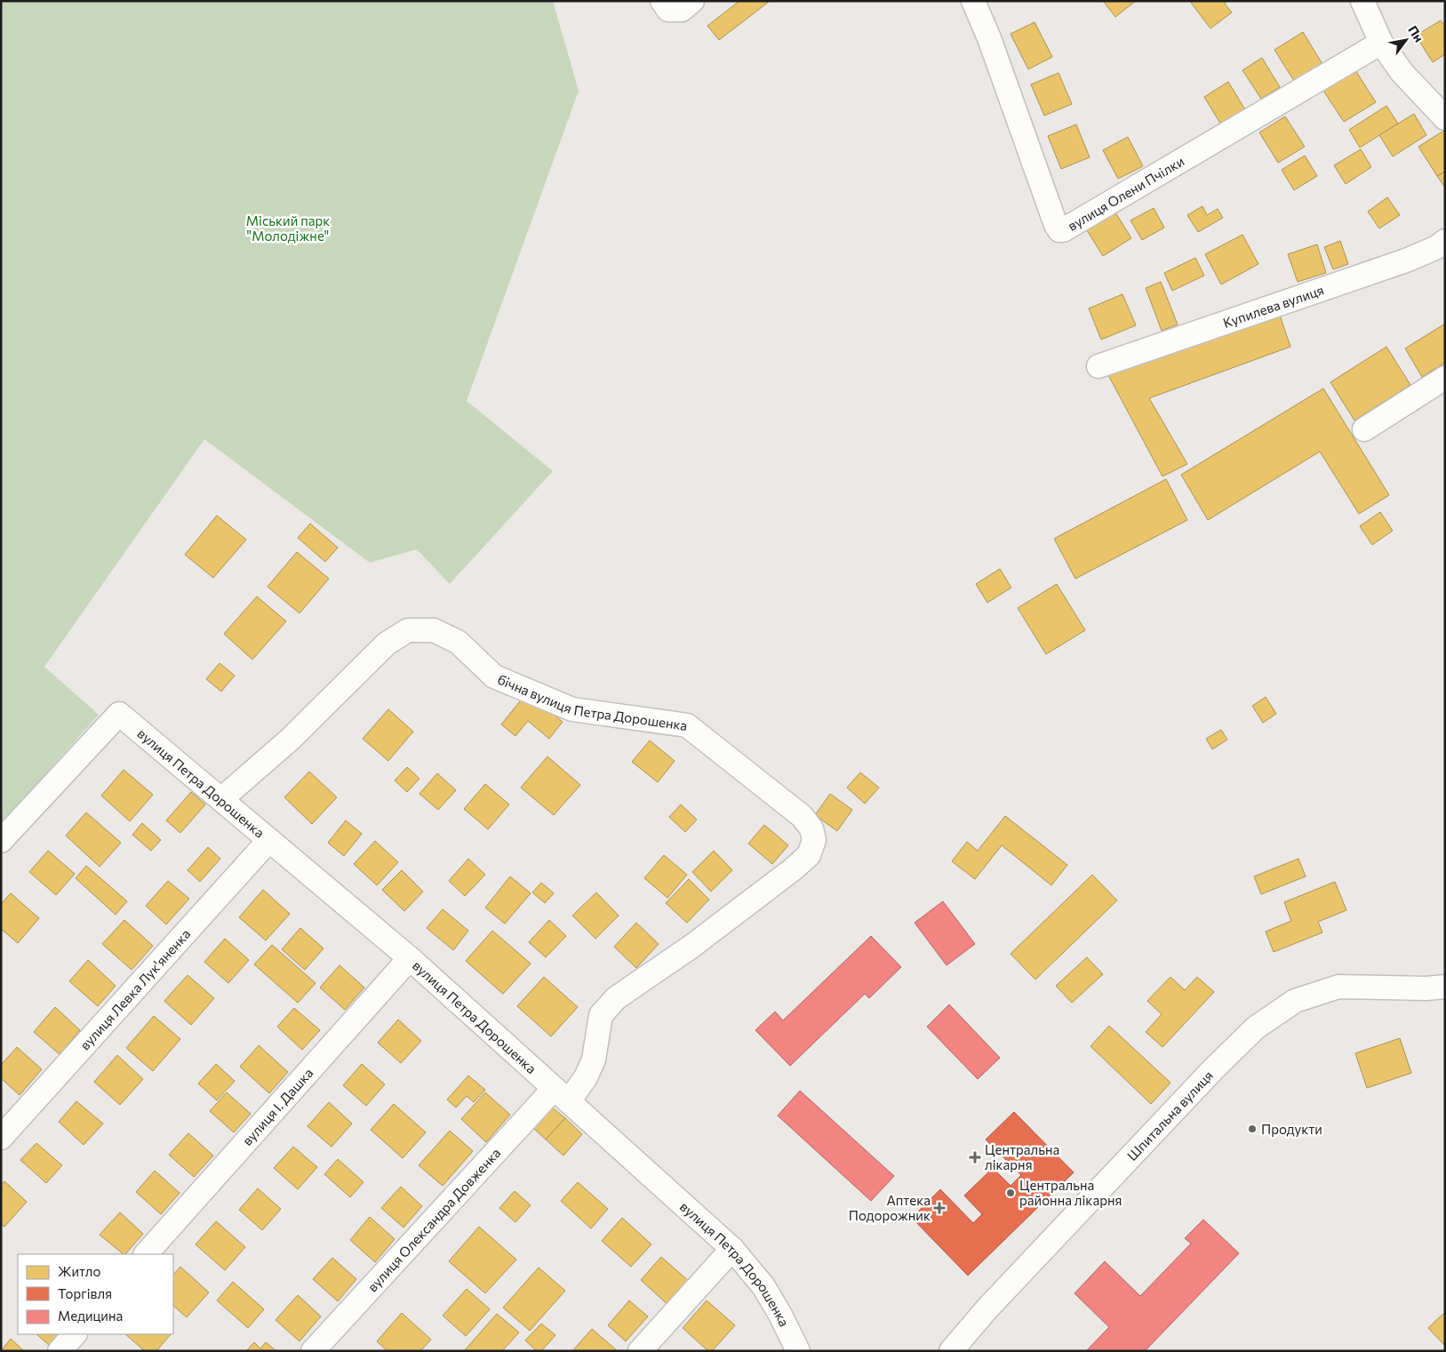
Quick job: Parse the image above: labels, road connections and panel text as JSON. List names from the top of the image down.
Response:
{
  "streets": {
    "street": [
      "вулиця Олени Пчілки",
      "Купилева вулиця",
      "бічна вулиця Петра Дорошенка",
      "вулиця Петра Дорошенка",
      "вулиця Левка Лук'яненка",
      "вулиця І. Дашка",
      "Шпитальна вулиця",
      "вулиця Олександра Довженка"
    ]
  },
  "crossings": [
    ["бічна вулиця Петра Дорошенка", "вулиця Петра Дорошенка"],
    ["бічна вулиця Петра Дорошенка", "вулиця Олександра Довженка"],
    ["вулиця Петра Дорошенка", "вулиця Левка Лук'яненка"],
    ["вулиця Петра Дорошенка", "вулиця І. Дашка"],
    ["вулиця Петра Дорошенка", "вулиця Олександра Довженка"]
  ],
  "parks": ["Міський парк \"Молодіжне\""],
  "places": {
    "other": ["Продукти", "Центральна районна лікарня"],
    "health": ["Центральна лікарня", "Аптека Подорожник"]
  },
  "legend": ["Житло", "Торгівля", "Медицина"],
  "north": "top right"
}
